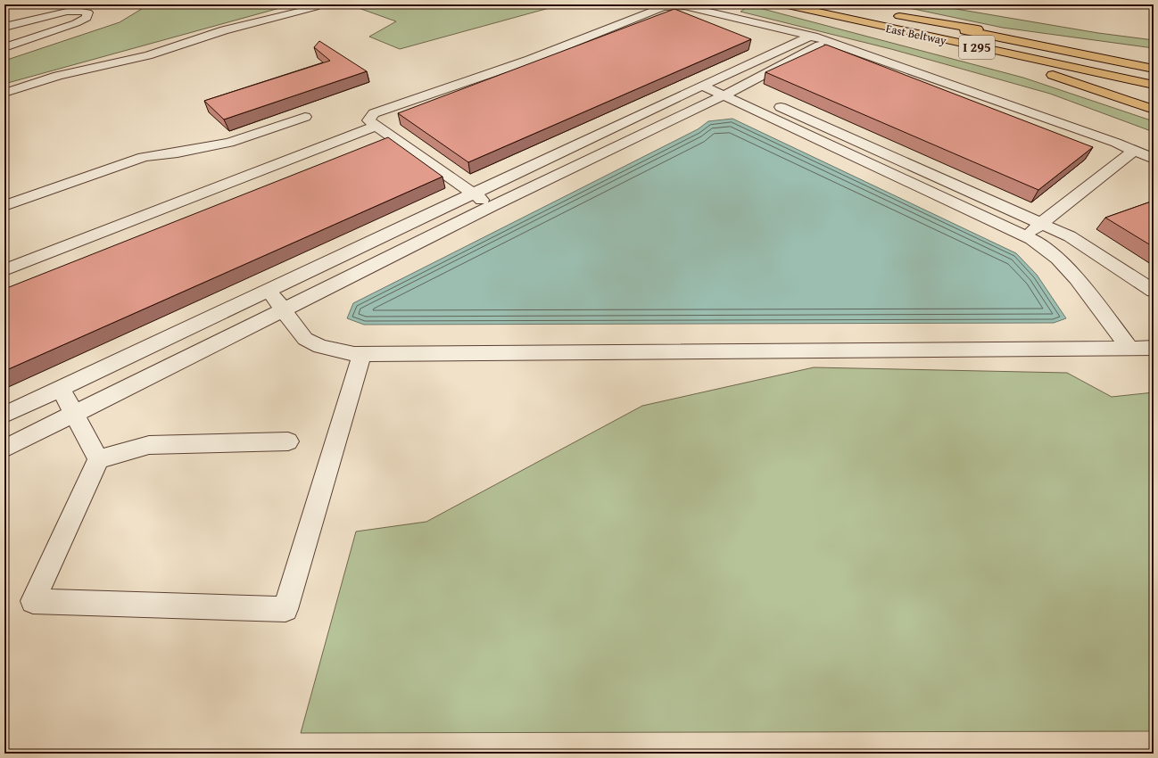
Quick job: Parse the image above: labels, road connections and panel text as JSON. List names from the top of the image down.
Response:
{
  "streets": {
    "highway": ["East Beltway", "I 295"]
  }
}
